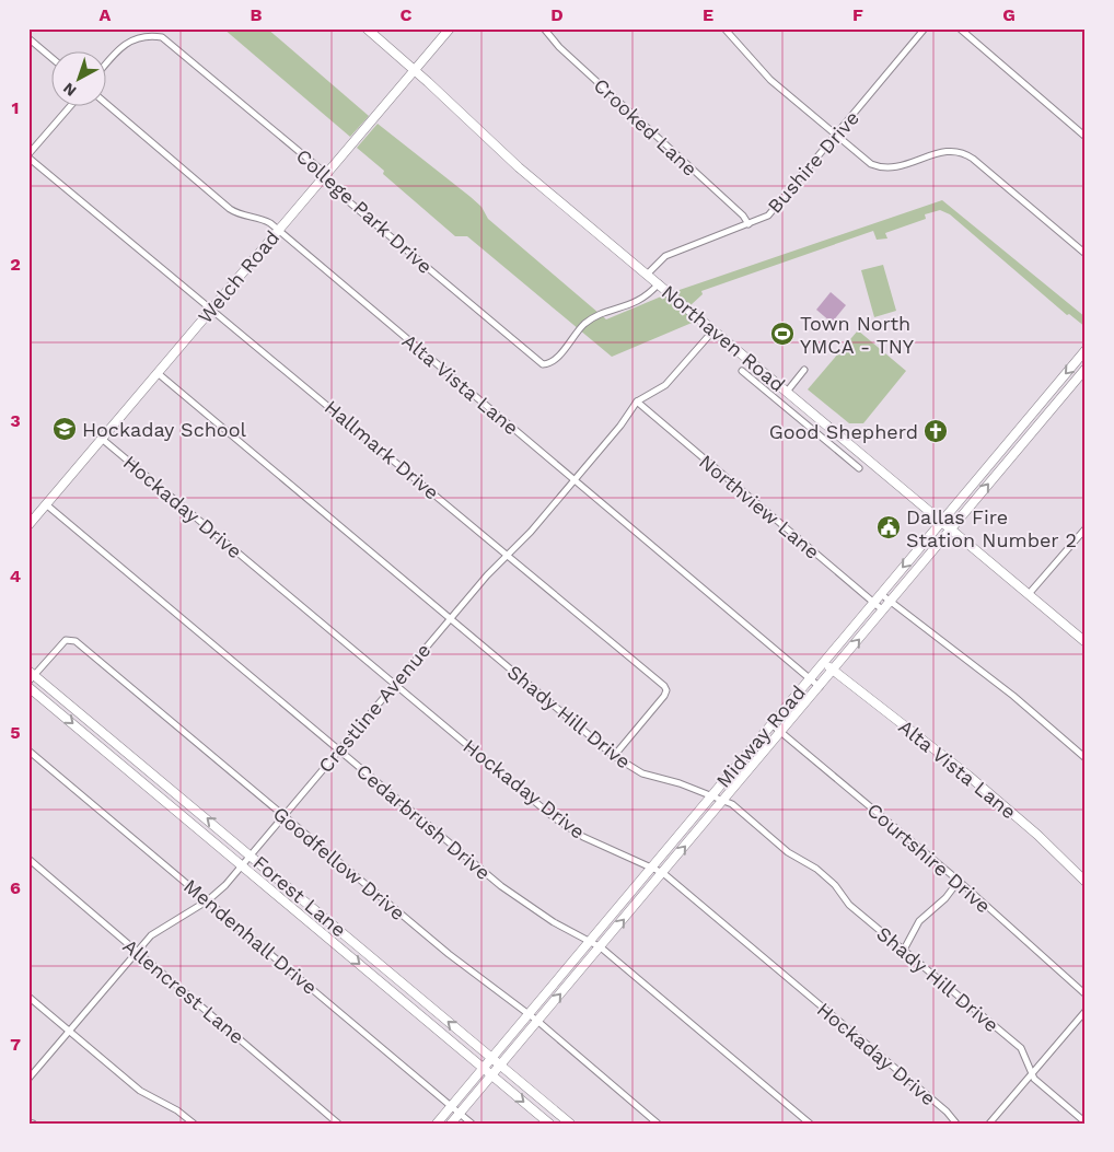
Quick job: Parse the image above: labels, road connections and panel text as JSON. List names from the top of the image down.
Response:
{
  "streets": {
    "main road": [
      "Welch Road",
      "Northaven Road",
      "Alta Vista Lane",
      "Midway Road",
      "Forest Lane"
    ],
    "street": [
      "Crooked Lane",
      "Bushire Drive",
      "College Park Drive",
      "Hallmark Drive",
      "Hockaday Drive",
      "Northview Lane",
      "Crestline Avenue",
      "Shady Hill Drive",
      "Cedarbrush Drive",
      "Courtshire Drive",
      "Goodfellow Drive",
      "Mendenhall Drive",
      "Allencrest Lane"
    ]
  },
  "crossings": [
    ["Crooked Lane", "Bushire Drive"],
    ["Bushire Drive", "Northaven Road"],
    ["College Park Drive", "Welch Road"],
    ["College Park Drive", "Northaven Road"],
    ["Welch Road", "Northaven Road"],
    ["Welch Road", "Alta Vista Lane"],
    ["Welch Road", "Hallmark Drive"],
    ["Welch Road", "Hockaday Drive"],
    ["Welch Road", "Shady Hill Drive"],
    ["Welch Road", "Cedarbrush Drive"],
    ["Northaven Road", "Crestline Avenue"],
    ["Northaven Road", "Midway Road"],
    ["Alta Vista Lane", "Crestline Avenue"],
    ["Alta Vista Lane", "Midway Road"],
    ["Hallmark Drive", "Crestline Avenue"],
    ["Hallmark Drive", "Shady Hill Drive"],
    ["Hockaday Drive", "Crestline Avenue"],
    ["Hockaday Drive", "Midway Road"],
    ["Northview Lane", "Crestline Avenue"],
    ["Northview Lane", "Midway Road"],
    ["Crestline Avenue", "Shady Hill Drive"],
    ["Crestline Avenue", "Cedarbrush Drive"],
    ["Crestline Avenue", "Goodfellow Drive"],
    ["Crestline Avenue", "Forest Lane"],
    ["Crestline Avenue", "Mendenhall Drive"],
    ["Crestline Avenue", "Allencrest Lane"],
    ["Shady Hill Drive", "Midway Road"],
    ["Midway Road", "Cedarbrush Drive"],
    ["Midway Road", "Courtshire Drive"],
    ["Midway Road", "Goodfellow Drive"],
    ["Midway Road", "Forest Lane"],
    ["Midway Road", "Mendenhall Drive"],
    ["Goodfellow Drive", "Forest Lane"]
  ],
  "places": {
    "sports": ["Town North YMCA - TNY"],
    "school or university": ["Hockaday School"],
    "church": ["Good Shepherd"],
    "public building": ["Dallas Fire Station Number 2"]
  },
  "north": "bottom left",
  "grid": {
    "columns": [
      "A",
      "B",
      "C",
      "D",
      "E",
      "F",
      "G"
    ],
    "rows": [
      "1",
      "2",
      "3",
      "4",
      "5",
      "6",
      "7"
    ]
  }
}
